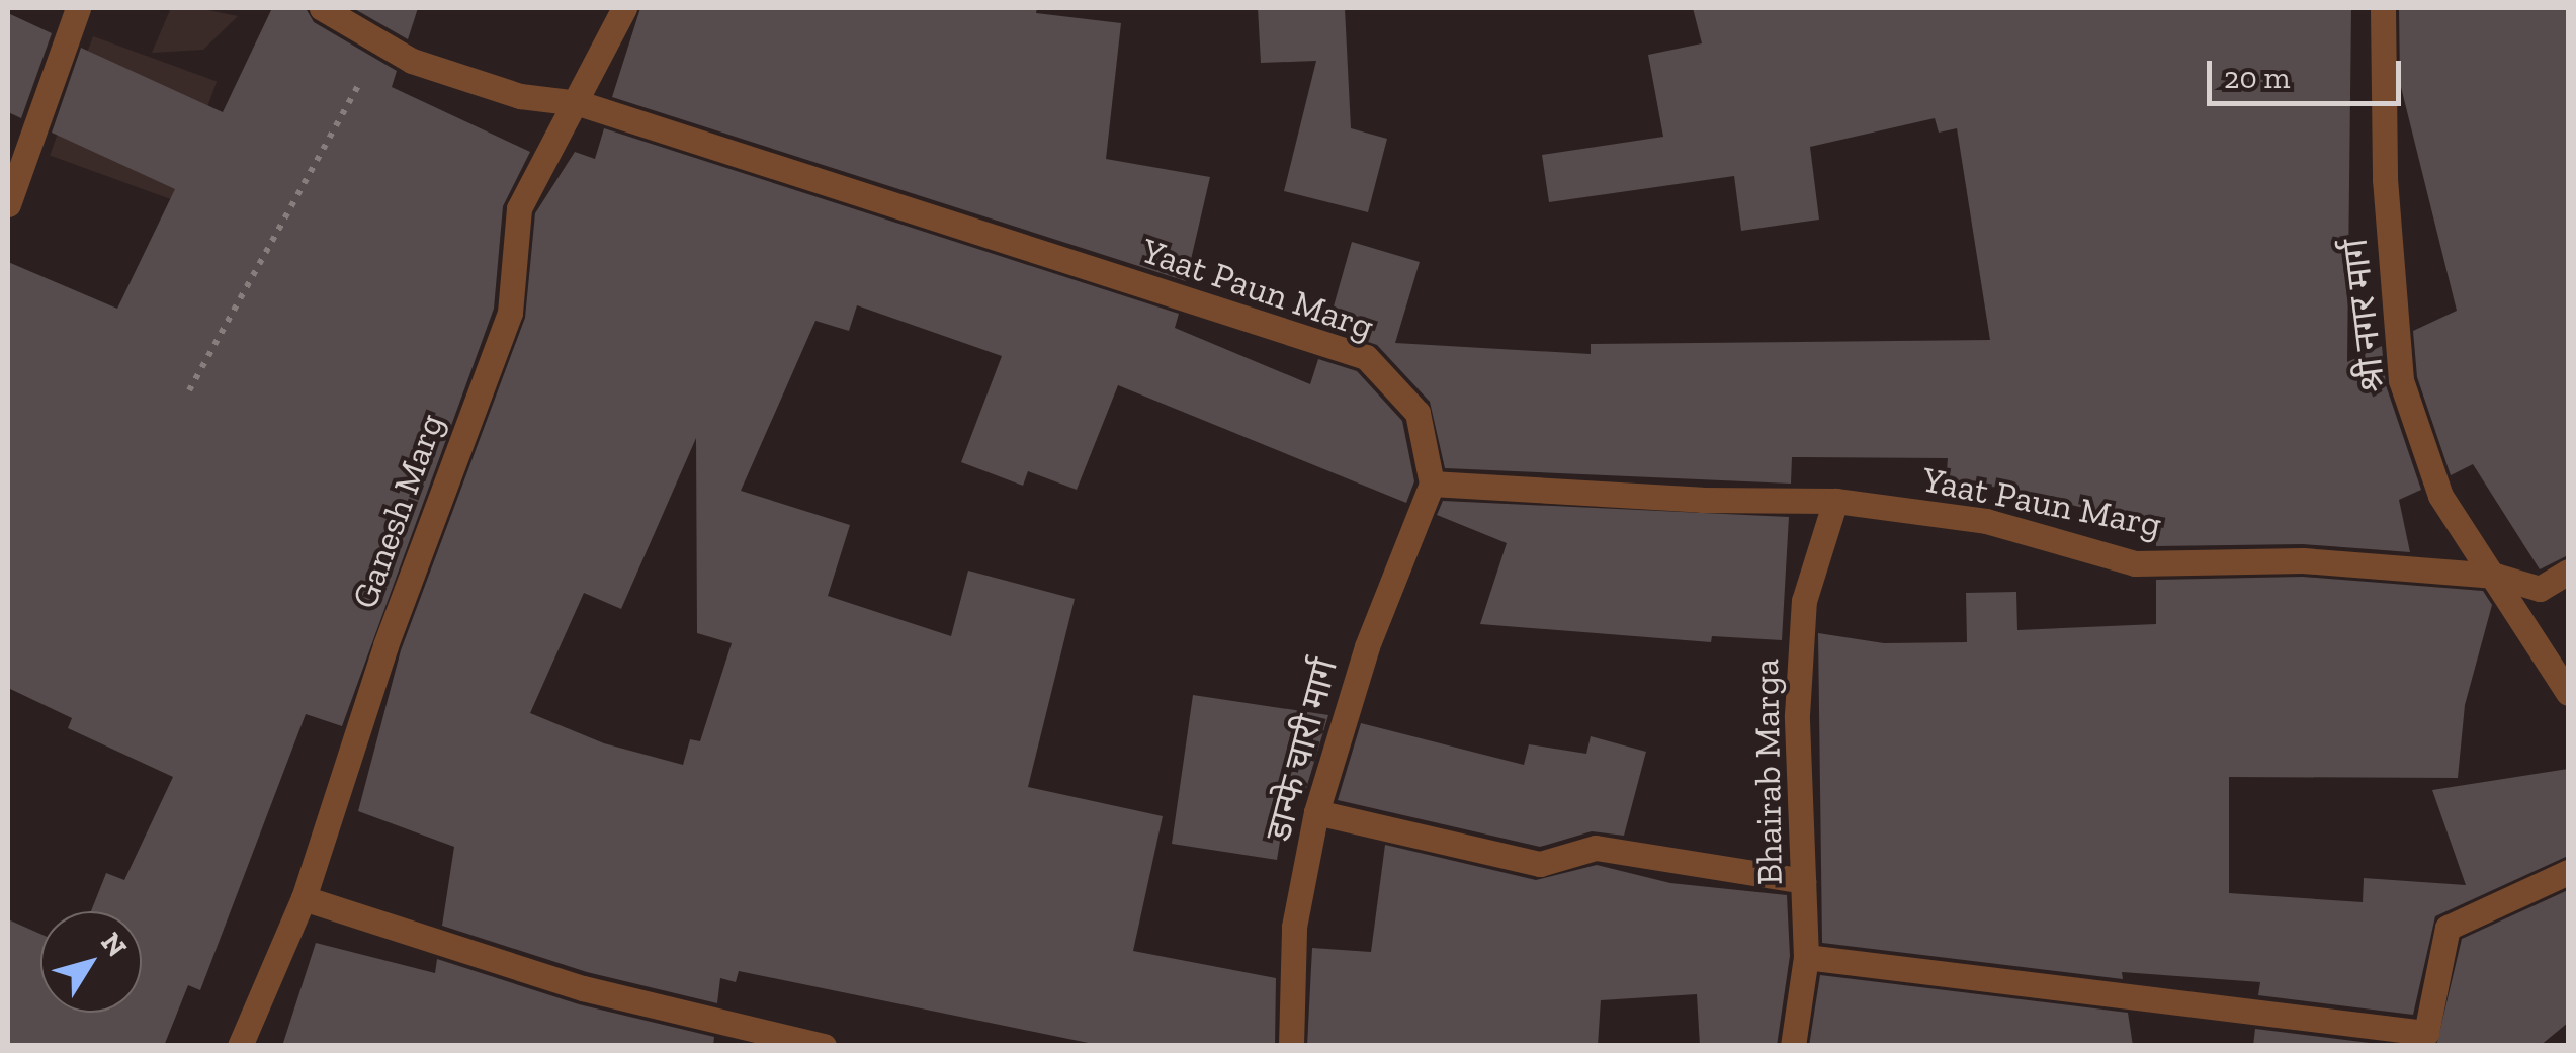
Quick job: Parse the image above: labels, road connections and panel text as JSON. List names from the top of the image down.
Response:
{
  "streets": {
    "street": [
      "Yaat Paun Marg",
      "श्री नगर मार्ग",
      "Ganesh Marg",
      "डान्फे चारी मार्ग",
      "Bhairab Marga"
    ]
  },
  "crossings": [
    ["Yaat Paun Marg", "श्री नगर मार्ग"],
    ["Yaat Paun Marg", "Ganesh Marg"],
    ["Yaat Paun Marg", "डान्फे चारी मार्ग"],
    ["Yaat Paun Marg", "Bhairab Marga"]
  ],
  "scale_bar": "20 m",
  "north": "top right"
}
